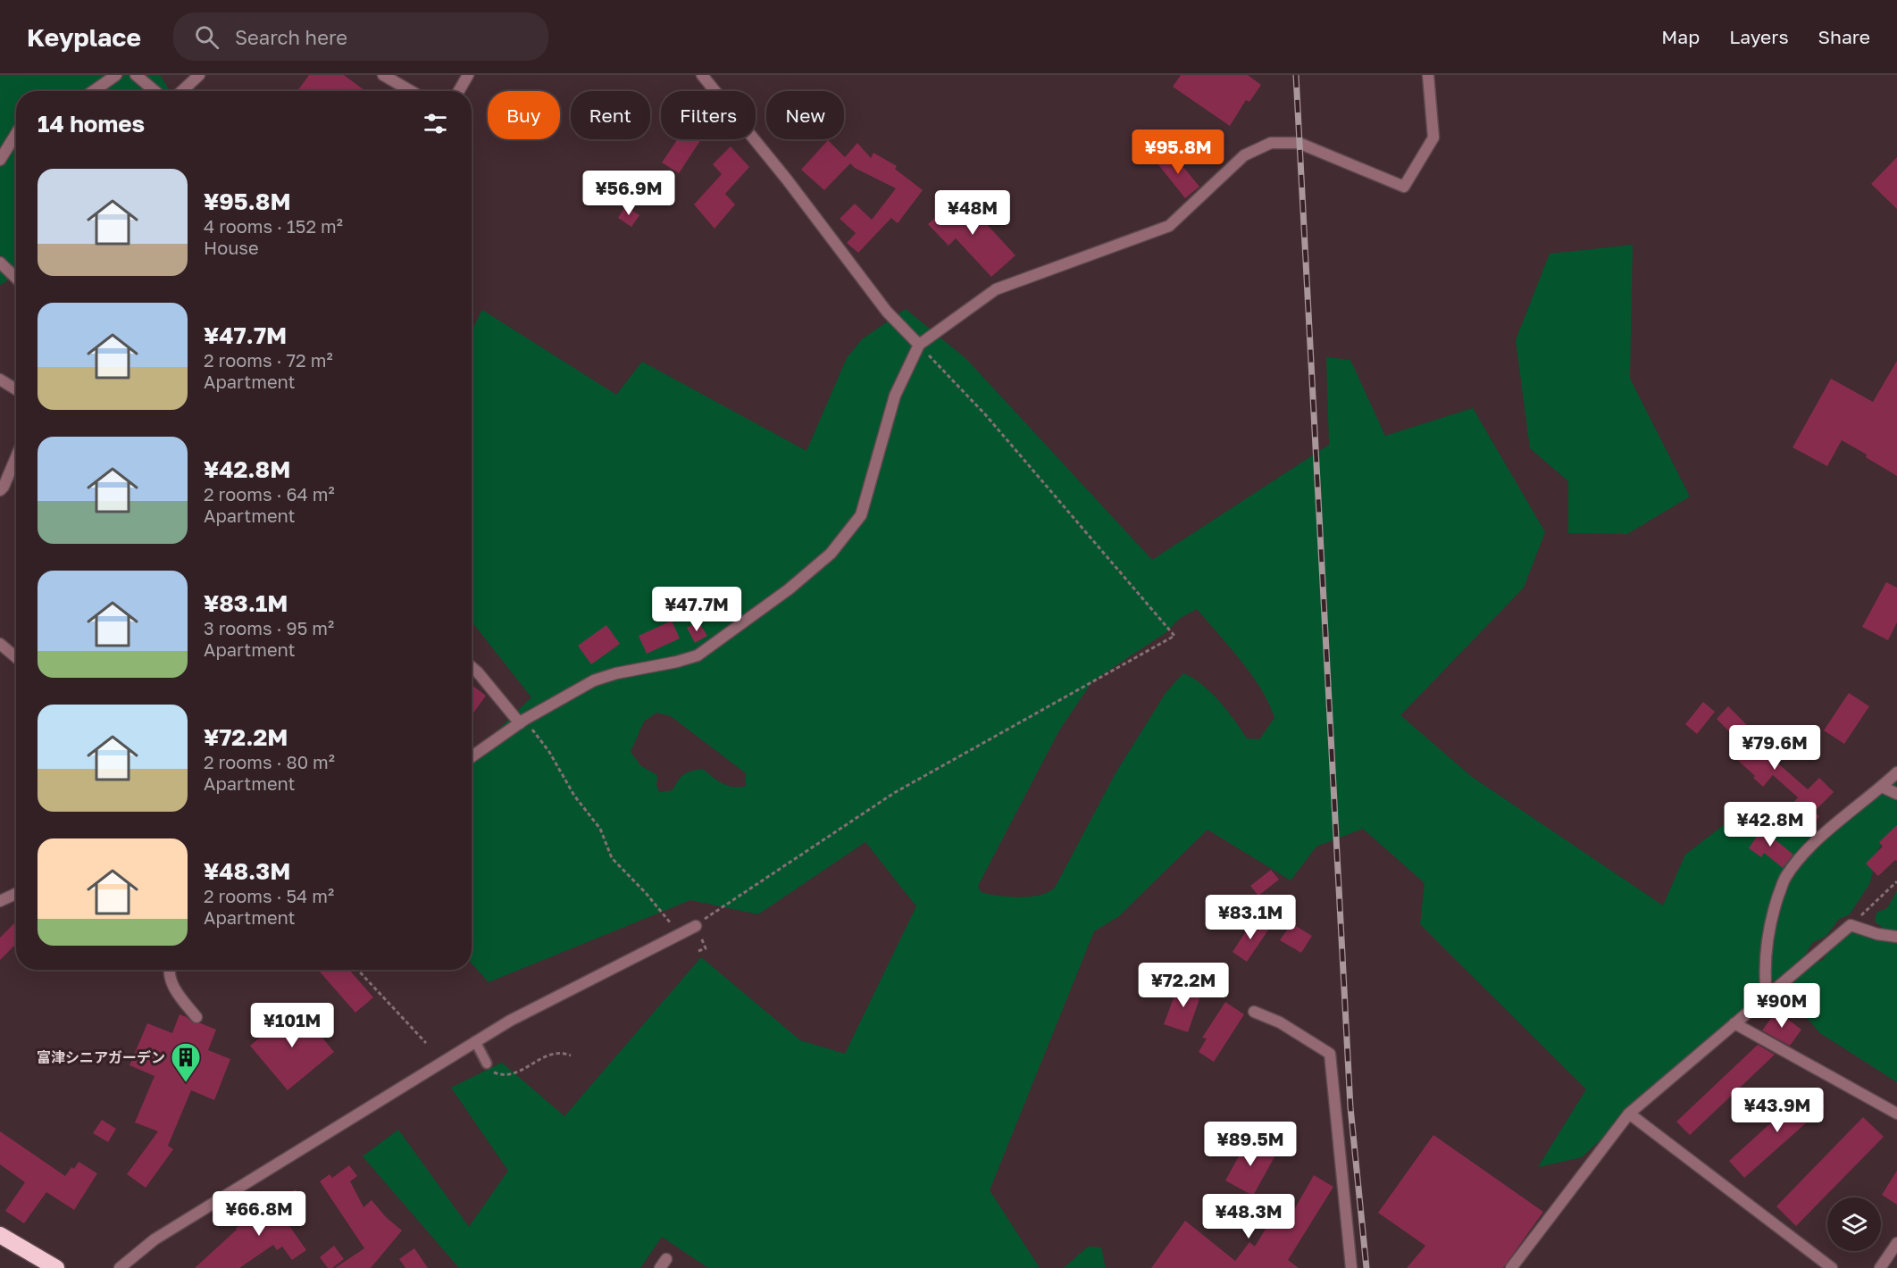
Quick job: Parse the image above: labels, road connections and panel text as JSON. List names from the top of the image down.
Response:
{
  "places": {
    "building": ["富津シニアガーデン"]
  },
  "page": {
    "header": "Keyplace",
    "search": "Search here",
    "nav": ["Map", "Layers", "Share"],
    "chip": [
      "Buy",
      "Rent",
      "Filters",
      "New"
    ],
    "heading": "14 homes",
    "price": [
      "¥95.8M",
      "¥56.9M",
      "¥48M",
      "¥47.7M",
      "¥79.6M",
      "¥42.8M",
      "¥83.1M",
      "¥72.2M",
      "¥90M",
      "¥101M",
      "¥43.9M",
      "¥89.5M",
      "¥66.8M",
      "¥48.3M"
    ],
    "list": [
      {
        "name": "¥95.8M",
        "note": "4 rooms · 152 m² · House"
      },
      {
        "name": "¥47.7M",
        "note": "2 rooms · 72 m² · Apartment"
      },
      {
        "name": "¥42.8M",
        "note": "2 rooms · 64 m² · Apartment"
      },
      {
        "name": "¥83.1M",
        "note": "3 rooms · 95 m² · Apartment"
      },
      {
        "name": "¥72.2M",
        "note": "2 rooms · 80 m² · Apartment"
      },
      {
        "name": "¥48.3M",
        "note": "2 rooms · 54 m² · Apartment"
      }
    ]
  }
}
